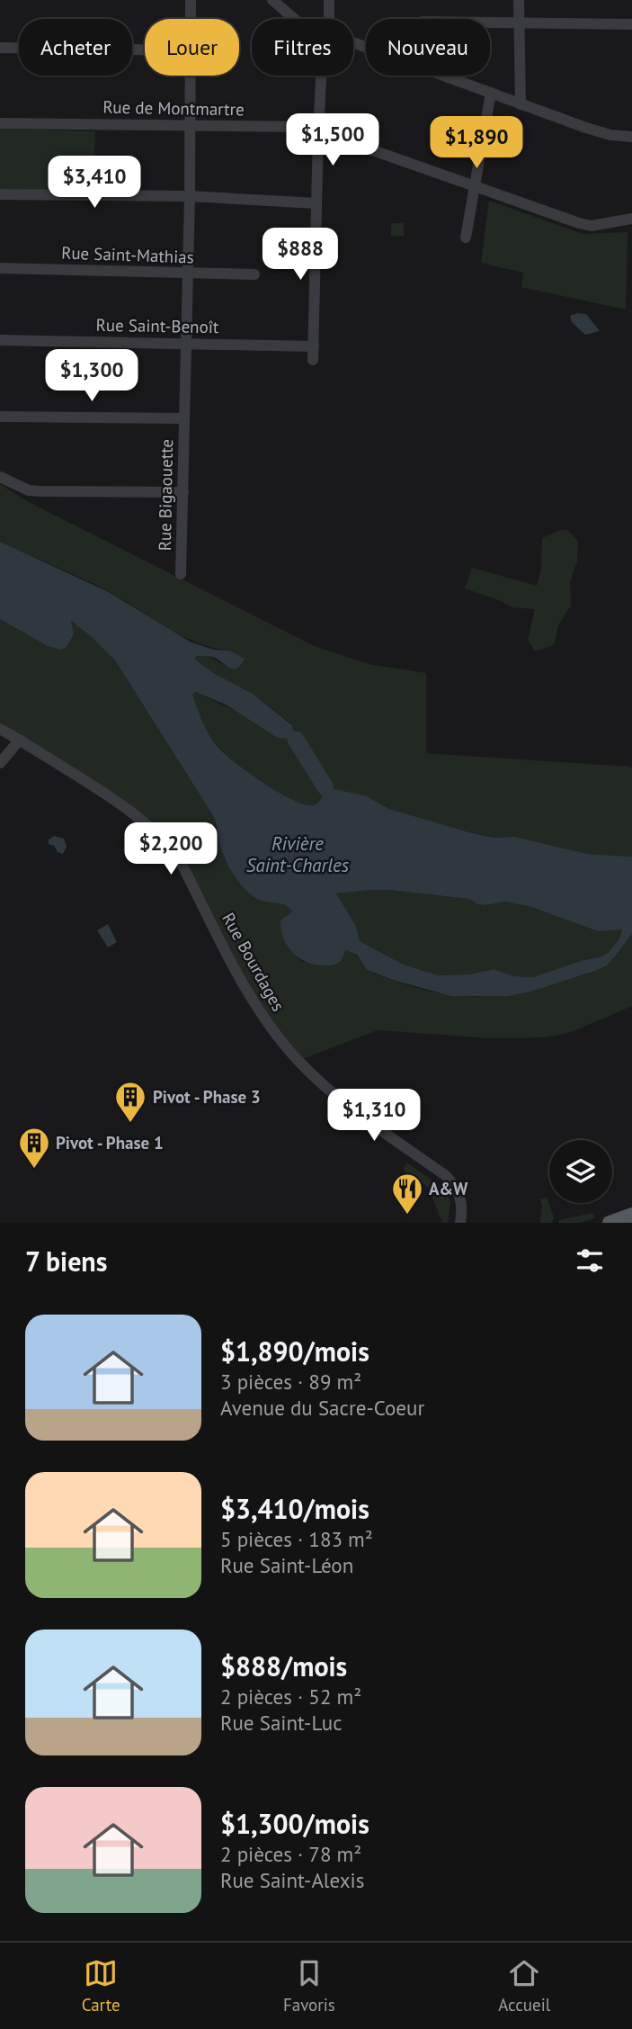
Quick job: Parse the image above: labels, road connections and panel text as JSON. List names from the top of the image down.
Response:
{
  "streets": {
    "street": [
      "Rue de Montmartre",
      "Rue Saint-Mathias",
      "Rue Saint-Benoît",
      "Rue Bigaouette",
      "Rue Bourdages"
    ]
  },
  "crossings": [
    ["Rue de Montmartre", "Rue Bigaouette"],
    ["Rue Saint-Mathias", "Rue Bigaouette"],
    ["Rue Saint-Benoît", "Rue Bigaouette"]
  ],
  "water": ["Rivière Saint-Charles"],
  "places": {
    "building": ["Pivot - Phase 3", "Pivot - Phase 1"],
    "restaurant": ["A&W"]
  },
  "page": {
    "chip": [
      "Acheter",
      "Louer",
      "Filtres",
      "Nouveau"
    ],
    "price": [
      "$1,500",
      "$1,890",
      "$3,410",
      "$888",
      "$1,300",
      "$2,200",
      "$1,310"
    ],
    "heading": "7 biens",
    "list": [
      {
        "name": "$1,890/mois",
        "note": "3 pièces · 89 m² · Avenue du Sacre-Coeur"
      },
      {
        "name": "$3,410/mois",
        "note": "5 pièces · 183 m² · Rue Saint-Léon"
      },
      {
        "name": "$888/mois",
        "note": "2 pièces · 52 m² · Rue Saint-Luc"
      },
      {
        "name": "$1,300/mois",
        "note": "2 pièces · 78 m² · Rue Saint-Alexis"
      }
    ],
    "tabs": ["Carte", "Favoris", "Accueil"]
  }
}
